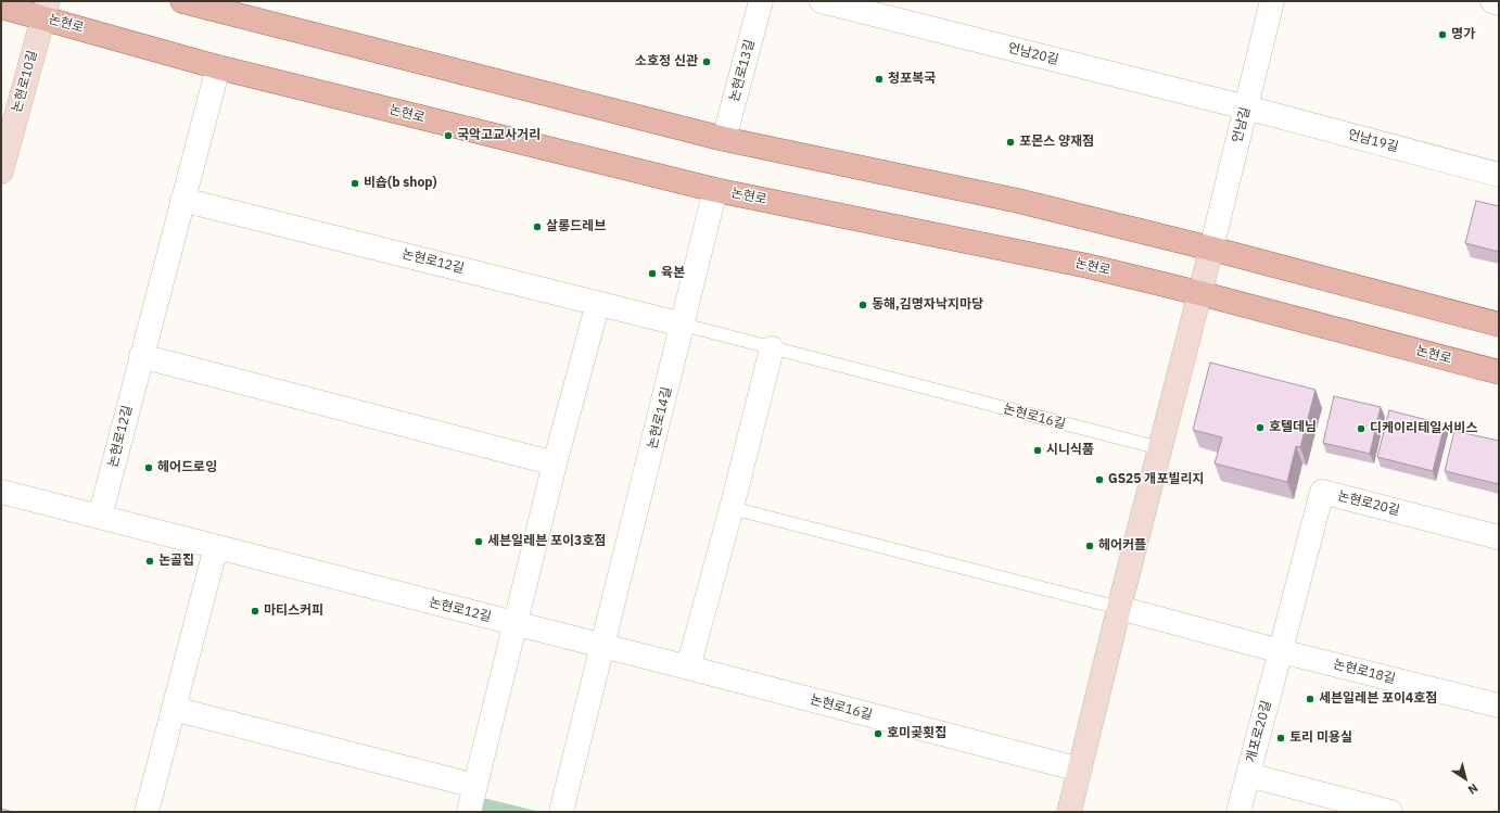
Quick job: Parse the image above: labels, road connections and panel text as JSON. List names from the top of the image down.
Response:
{
  "streets": {
    "main road": ["논현로"],
    "street": [
      "언남20길",
      "논현로13길",
      "논현로10길",
      "언남길",
      "언남19길",
      "논현로12길",
      "논현로16길",
      "논현로14길",
      "논현로20길",
      "논현로18길",
      "개포로20길"
    ]
  },
  "crossings": [
    ["논현로", "논현로10길"],
    ["논현로", "논현로12길"],
    ["논현로", "논현로14길"],
    ["언남20길", "언남길"],
    ["언남20길", "언남19길"],
    ["언남길", "언남19길"],
    ["논현로12길", "논현로16길"],
    ["논현로12길", "논현로14길"],
    ["논현로16길", "논현로14길"],
    ["논현로20길", "논현로18길"],
    ["논현로20길", "개포로20길"],
    ["논현로18길", "개포로20길"]
  ],
  "places": [
    "명가",
    "소호정 신관",
    "청포복국",
    "국악고교사거리",
    "포몬스 양재점",
    "비숍(b shop)",
    "살롱드레브",
    "육본",
    "동해,김명자낙지마당",
    "호텔데님",
    "디케이리테일서비스",
    "시니식품",
    "헤어드로잉",
    "GS25 개포빌리지",
    "세븐일레븐 포이3호점",
    "헤어커플",
    "논골집",
    "마티스커피",
    "세븐일레븐 포이4호점",
    "호미곶횟집",
    "토리 미용실"
  ],
  "north": "bottom right"
}
